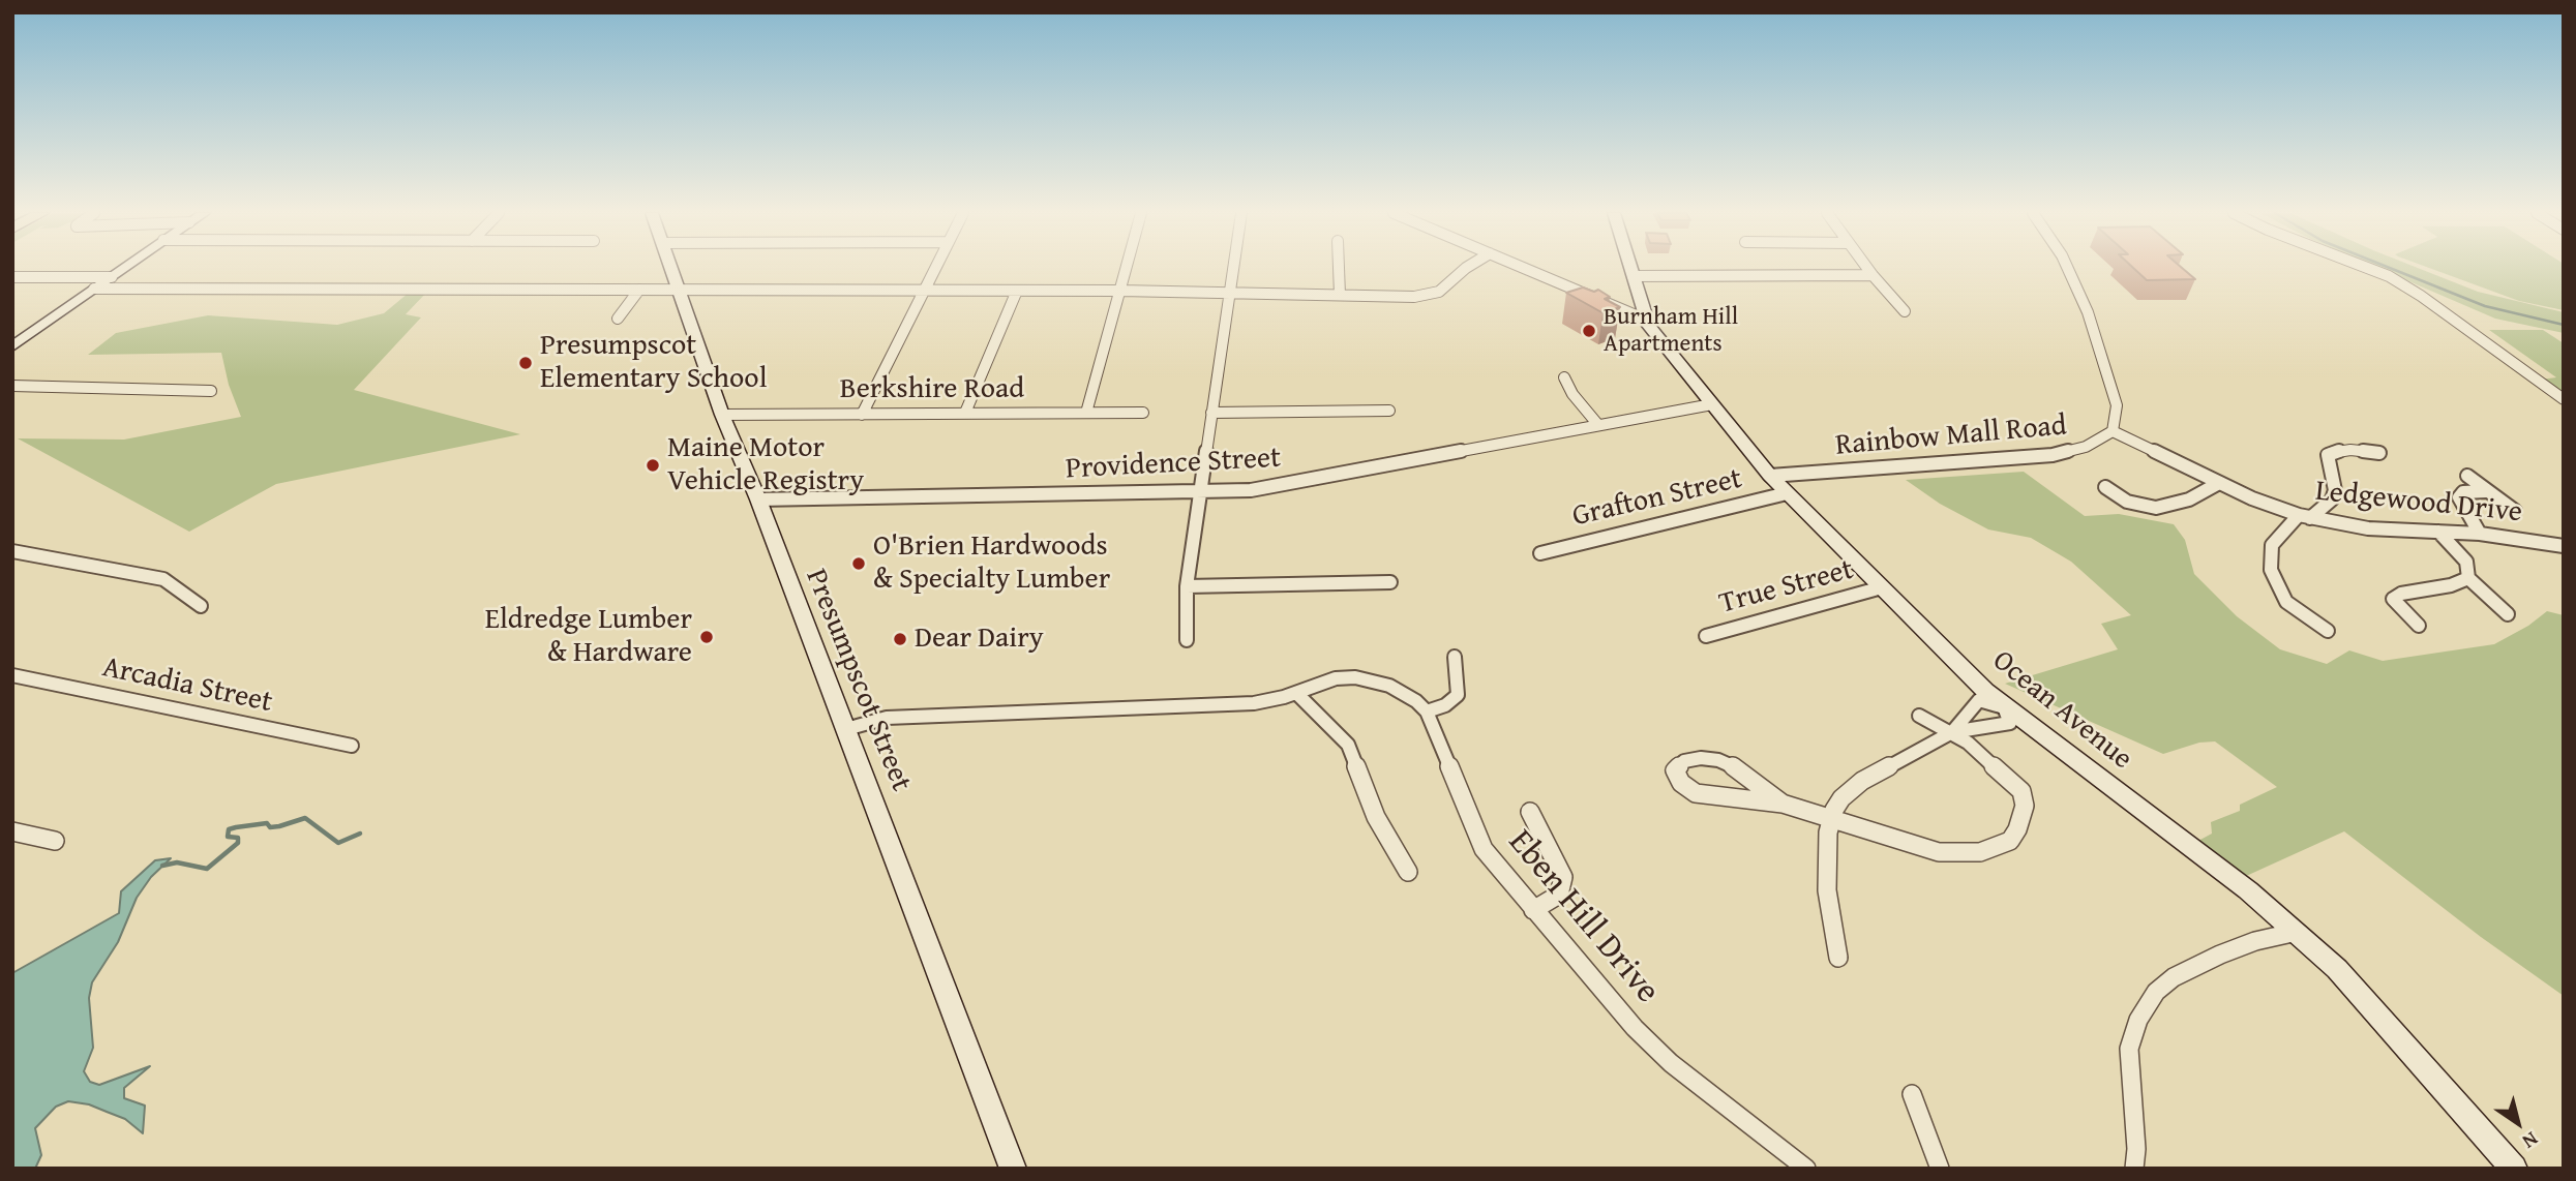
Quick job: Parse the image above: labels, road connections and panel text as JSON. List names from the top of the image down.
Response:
{
  "streets": {
    "main road": ["Presumpscot Street", "Ocean Avenue"],
    "street": [
      "Berkshire Road",
      "Rainbow Mall Road",
      "Providence Street",
      "Grafton Street",
      "Ledgewood Drive",
      "True Street",
      "Arcadia Street",
      "Eben Hill Drive"
    ]
  },
  "crossings": [
    ["Berkshire Road", "Presumpscot Street"],
    ["Rainbow Mall Road", "Ledgewood Drive"],
    ["Rainbow Mall Road", "Ocean Avenue"],
    ["Providence Street", "Presumpscot Street"],
    ["Providence Street", "Ocean Avenue"],
    ["Grafton Street", "Ocean Avenue"],
    ["True Street", "Ocean Avenue"]
  ],
  "places": [
    "Burnham Hill Apartments",
    "Presumpscot Elementary School",
    "Maine Motor Vehicle Registry",
    "O'Brien Hardwoods & Specialty Lumber",
    "Eldredge Lumber & Hardware",
    "Dear Dairy"
  ],
  "north": "bottom right"
}
